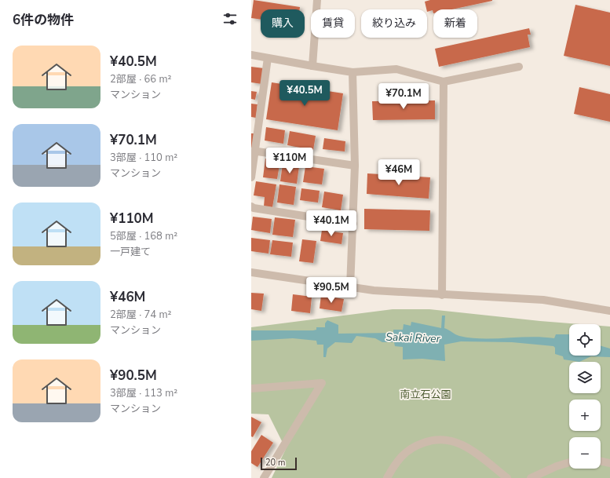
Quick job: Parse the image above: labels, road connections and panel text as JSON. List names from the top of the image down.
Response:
{
  "water": ["Sakai River"],
  "parks": ["南立石公園"],
  "scale_bar": "20 m",
  "page": {
    "heading": "6件の物件",
    "chip": [
      "購入",
      "賃貸",
      "絞り込み",
      "新着"
    ],
    "list": [
      {
        "name": "¥40.5M",
        "note": "2部屋 · 66 m² · マンション"
      },
      {
        "name": "¥70.1M",
        "note": "3部屋 · 110 m² · マンション"
      },
      {
        "name": "¥110M",
        "note": "5部屋 · 168 m² · 一戸建て"
      },
      {
        "name": "¥46M",
        "note": "2部屋 · 74 m² · マンション"
      },
      {
        "name": "¥90.5M",
        "note": "3部屋 · 113 m² · マンション"
      }
    ],
    "price": [
      "¥40.5M",
      "¥70.1M",
      "¥110M",
      "¥46M",
      "¥40.1M",
      "¥90.5M"
    ],
    "map_buttons": ["+", "−"],
    "scale": "20 m"
  }
}
